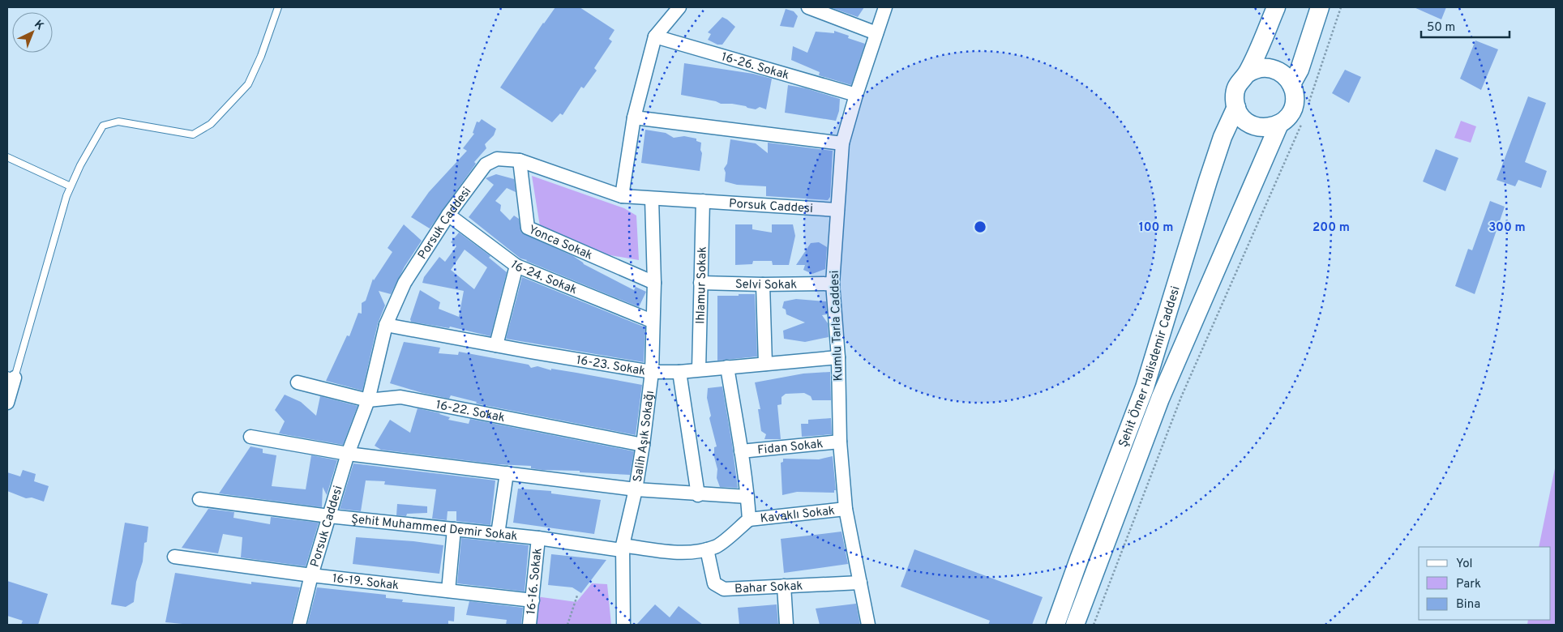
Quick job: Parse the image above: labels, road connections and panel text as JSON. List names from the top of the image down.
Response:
{
  "streets": {
    "main road": ["Şehit Ömer Halisdemir Caddesi"],
    "street": [
      "16-26. Sokak",
      "Porsuk Caddesi",
      "Yonca Sokak",
      "16-24. Sokak",
      "Selvi Sokak",
      "Ihlamur Sokak",
      "Kumlu Tarla Caddesi",
      "16-23. Sokak",
      "16-22. Sokak",
      "Salih Aşık Sokağı",
      "Fidan Sokak",
      "Kavaklı Sokak",
      "Şehit Muhammed Demir Sokak",
      "16-19. Sokak",
      "16-16. Sokak",
      "Bahar Sokak"
    ]
  },
  "crossings": [
    ["16-26. Sokak", "Kumlu Tarla Caddesi"],
    ["Porsuk Caddesi", "Yonca Sokak"],
    ["Porsuk Caddesi", "16-24. Sokak"],
    ["Porsuk Caddesi", "Ihlamur Sokak"],
    ["Porsuk Caddesi", "Kumlu Tarla Caddesi"],
    ["Porsuk Caddesi", "16-23. Sokak"],
    ["Porsuk Caddesi", "16-22. Sokak"],
    ["Porsuk Caddesi", "Salih Aşık Sokağı"],
    ["Porsuk Caddesi", "Şehit Muhammed Demir Sokak"],
    ["Porsuk Caddesi", "16-19. Sokak"],
    ["Yonca Sokak", "Salih Aşık Sokağı"],
    ["16-24. Sokak", "Salih Aşık Sokağı"],
    ["Selvi Sokak", "Ihlamur Sokak"],
    ["Selvi Sokak", "Kumlu Tarla Caddesi"],
    ["Ihlamur Sokak", "16-23. Sokak"],
    ["Kumlu Tarla Caddesi", "16-23. Sokak"],
    ["Kumlu Tarla Caddesi", "Fidan Sokak"],
    ["Kumlu Tarla Caddesi", "Kavaklı Sokak"],
    ["Kumlu Tarla Caddesi", "Bahar Sokak"],
    ["16-23. Sokak", "Salih Aşık Sokağı"],
    ["16-22. Sokak", "Salih Aşık Sokağı"],
    ["Salih Aşık Sokağı", "Şehit Muhammed Demir Sokak"],
    ["Şehit Muhammed Demir Sokak", "16-16. Sokak"],
    ["Şehit Muhammed Demir Sokak", "Bahar Sokak"],
    ["16-19. Sokak", "16-16. Sokak"]
  ],
  "legend": ["Yol", "Park", "Bina"],
  "scale_bar": "50 m",
  "north": "top right",
  "rings": ["100 m", "200 m", "300 m"]
}
